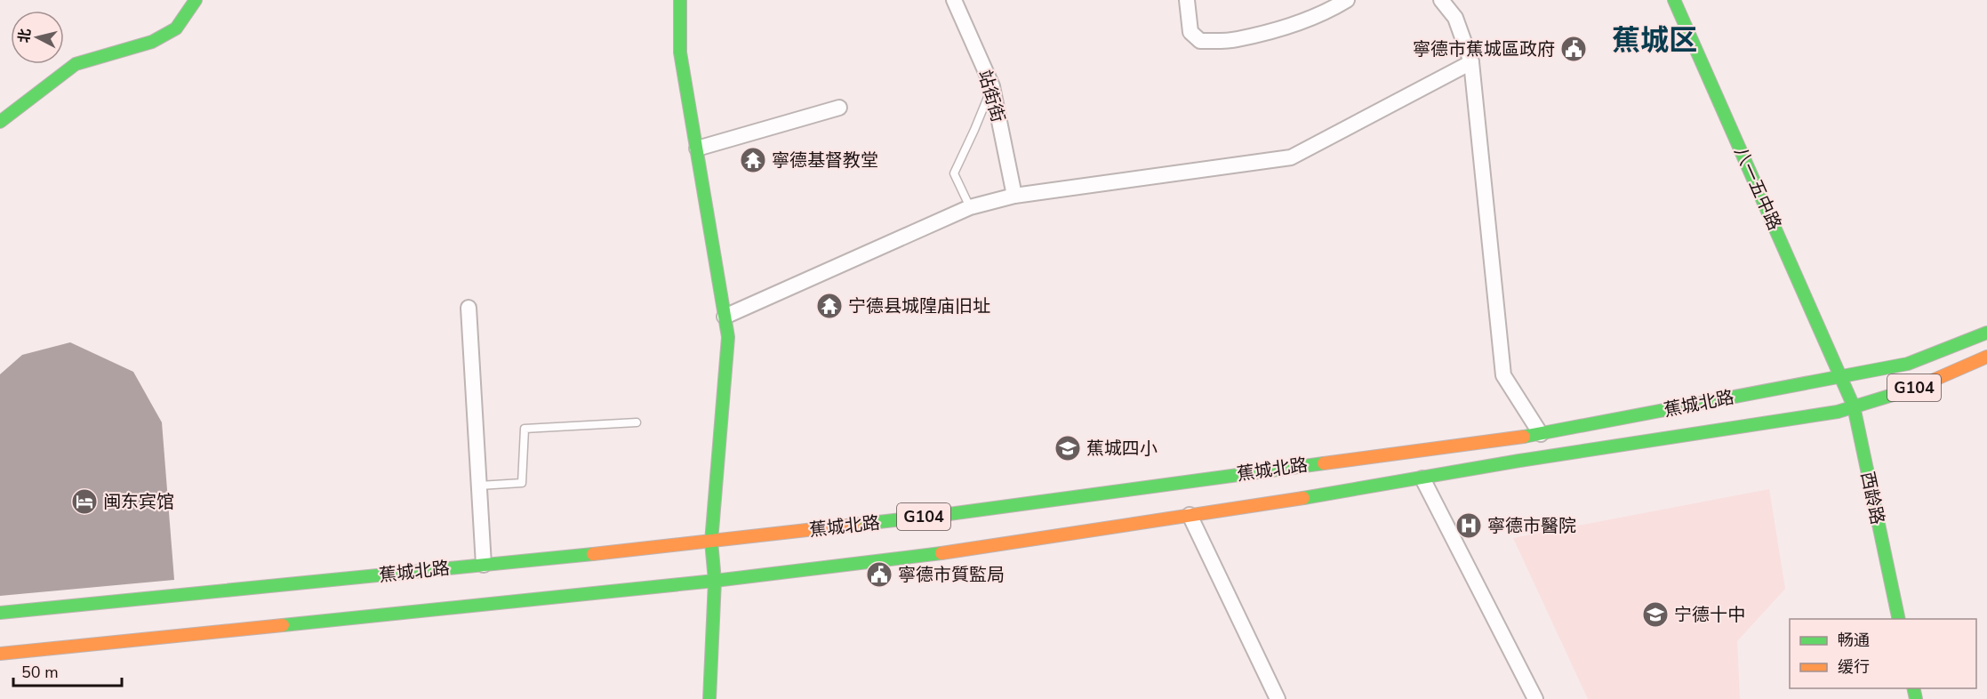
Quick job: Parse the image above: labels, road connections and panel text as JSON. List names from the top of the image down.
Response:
{
  "streets": {
    "main road": [
      "八一五中路",
      "G104",
      "蕉城北路",
      "西龄路"
    ],
    "street": ["站街街"]
  },
  "crossings": [
    ["八一五中路", "G104"],
    ["八一五中路", "蕉城北路"],
    ["八一五中路", "西龄路"],
    ["G104", "蕉城北路"],
    ["G104", "西龄路"],
    ["蕉城北路", "西龄路"]
  ],
  "districts": ["蕉城区"],
  "places": {
    "public building": ["寧德市蕉城區政府", "寧德市質監局"],
    "temple": ["寧德基督教堂", "宁德县城隍庙旧址"],
    "school or university": ["蕉城四小", "宁德十中"],
    "hotel": ["闽东宾馆"],
    "hospital": ["寧德市醫院"]
  },
  "legend": ["畅通", "缓行"],
  "scale_bar": "50 m",
  "north": "left"
}
